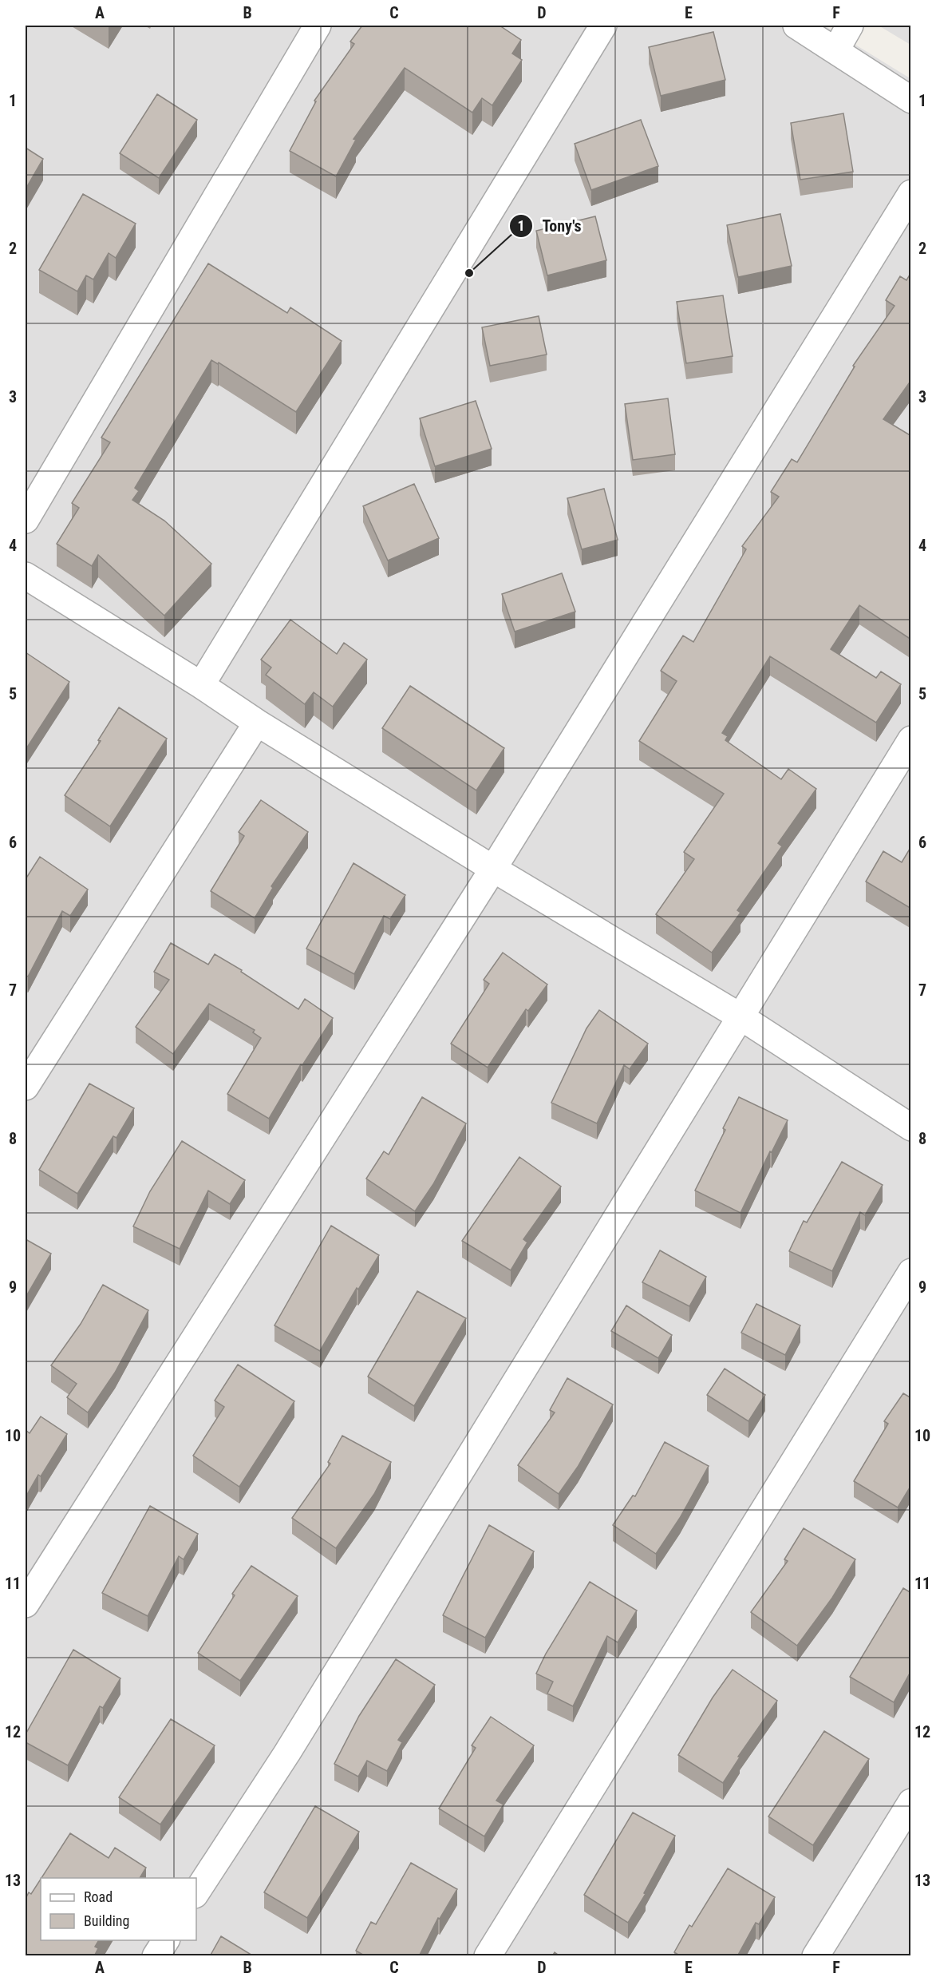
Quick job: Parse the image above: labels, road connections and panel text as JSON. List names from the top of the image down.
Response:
{
  "places": ["Tony's"],
  "legend": ["Road", "Building"],
  "grid": {
    "columns": [
      "A",
      "B",
      "C",
      "D",
      "E",
      "F"
    ],
    "rows": [
      "1",
      "2",
      "3",
      "4",
      "5",
      "6",
      "7",
      "8",
      "9",
      "10",
      "11",
      "12",
      "13"
    ]
  }
}
